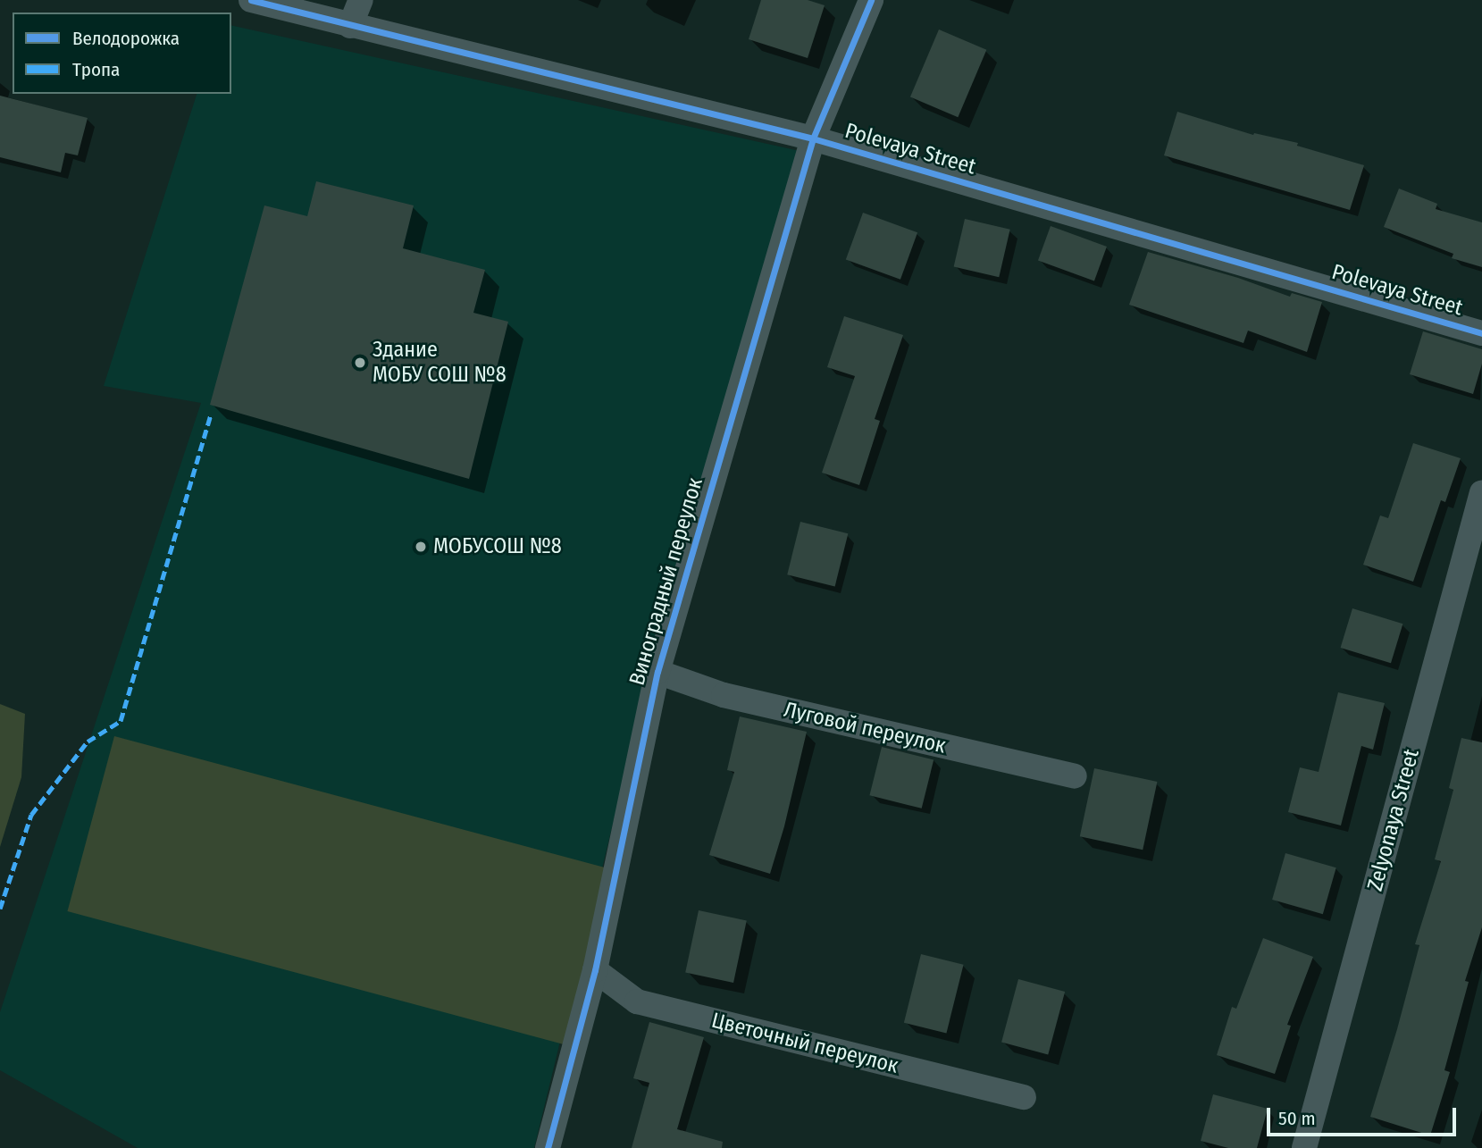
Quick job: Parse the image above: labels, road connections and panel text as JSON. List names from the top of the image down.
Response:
{
  "streets": {
    "street": [
      "Polevaya Street",
      "Виноградный переулок",
      "Луговой переулок",
      "Zelyonaya Street",
      "Цветочный переулок"
    ]
  },
  "crossings": [
    ["Polevaya Street", "Виноградный переулок"],
    ["Виноградный переулок", "Луговой переулок"],
    ["Виноградный переулок", "Цветочный переулок"]
  ],
  "places": ["Здание МОБУ СОШ №8", "МОБУСОШ №8"],
  "legend": ["Велодорожка", "Тропа"],
  "scale_bar": "50 m"
}
